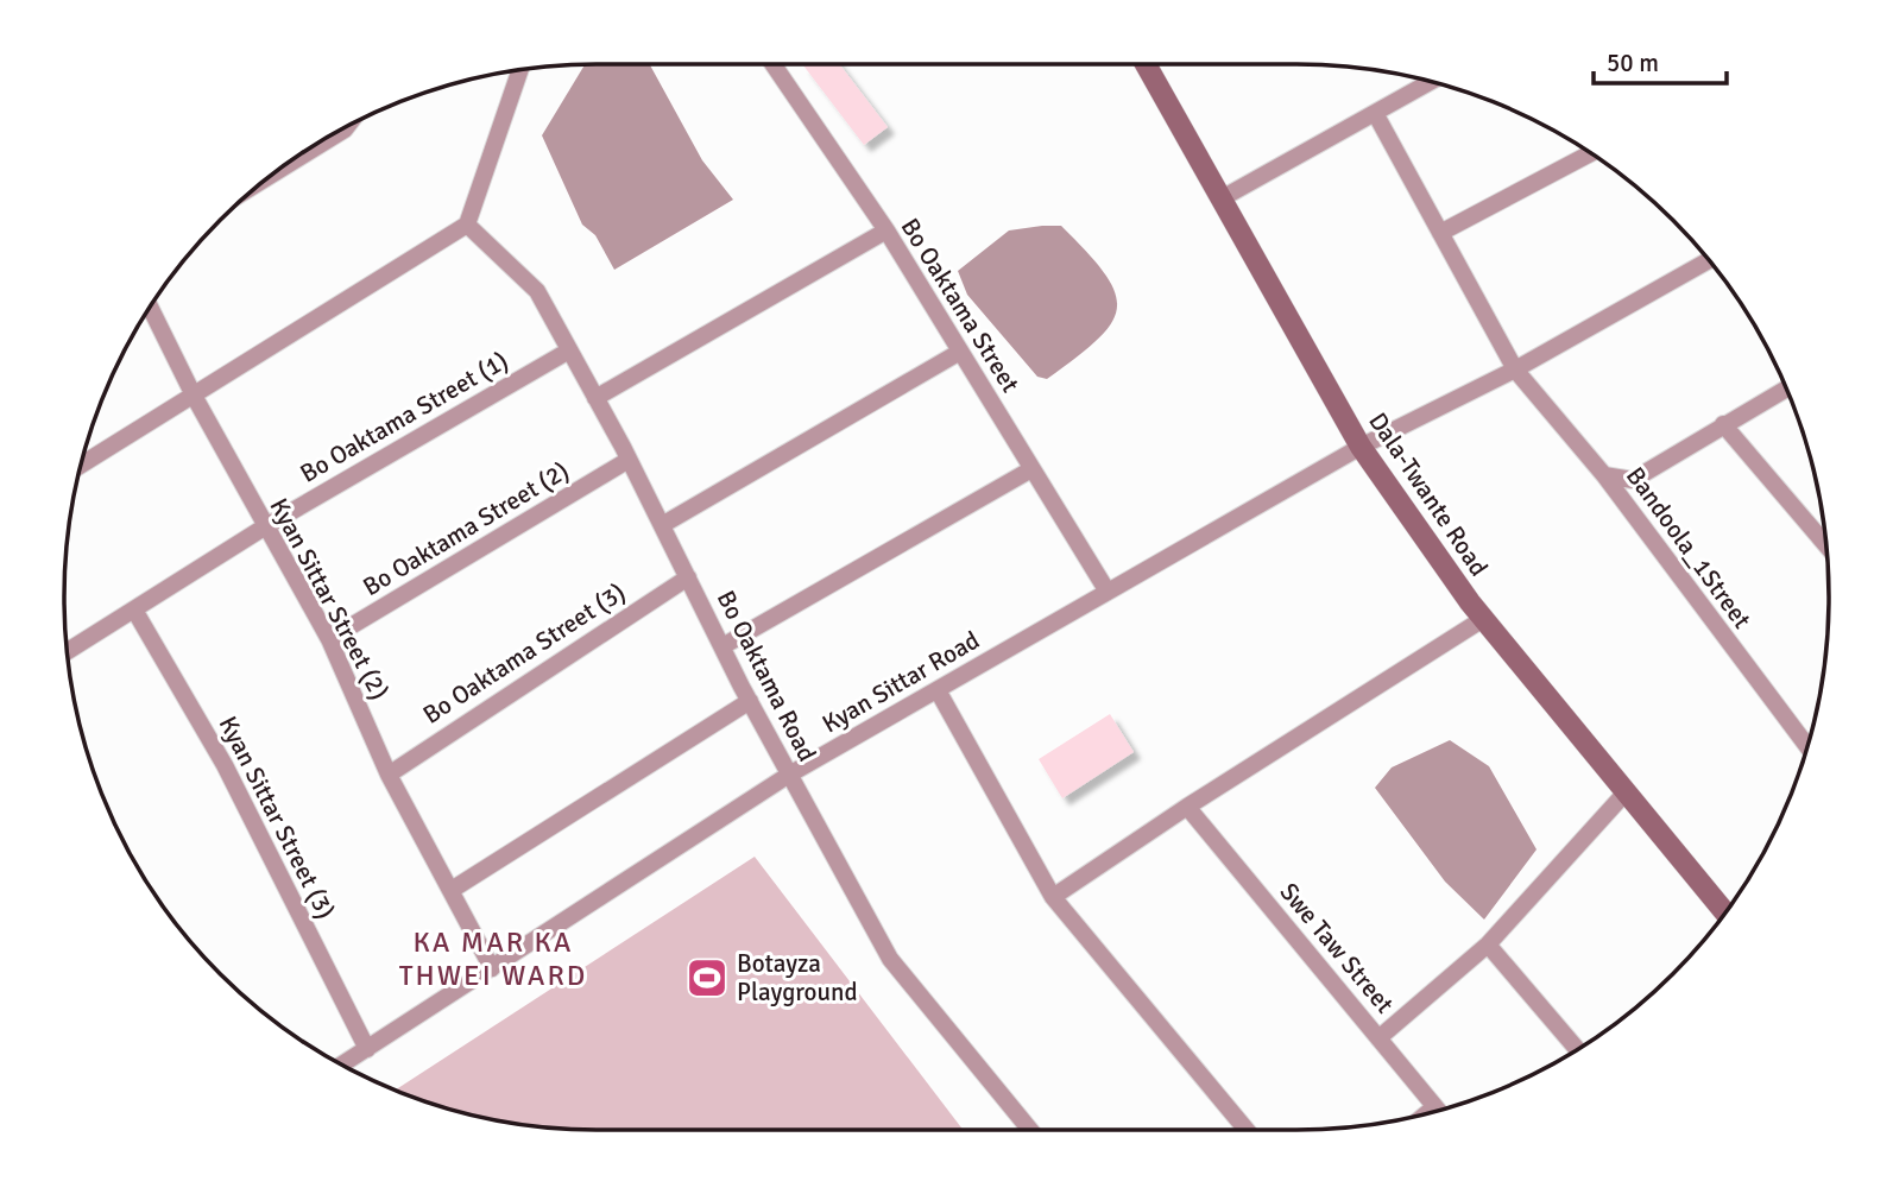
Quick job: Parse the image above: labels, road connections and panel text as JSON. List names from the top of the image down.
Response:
{
  "streets": {
    "main road": ["Dala-Twante Road"],
    "street": [
      "Bo Oaktama Street",
      "Bo Oaktama Street (1)",
      "Bo Oaktama Street (2)",
      "Bandoola_1Street",
      "Kyan Sittar Street (2)",
      "Bo Oaktama Street (3)",
      "Bo Oaktama Road",
      "Kyan Sittar Road",
      "Kyan Sittar Street (3)",
      "Swe Taw Street"
    ]
  },
  "crossings": [
    ["Bo Oaktama Street", "Kyan Sittar Road"],
    ["Bo Oaktama Street (1)", "Kyan Sittar Street (2)"],
    ["Bo Oaktama Street (1)", "Bo Oaktama Road"],
    ["Bo Oaktama Street (1)", "Kyan Sittar Street (3)"],
    ["Dala-Twante Road", "Kyan Sittar Road"],
    ["Bo Oaktama Street (2)", "Kyan Sittar Street (2)"],
    ["Bo Oaktama Street (2)", "Bo Oaktama Road"],
    ["Bandoola_1Street", "Kyan Sittar Road"],
    ["Kyan Sittar Street (2)", "Bo Oaktama Street (3)"],
    ["Kyan Sittar Street (2)", "Kyan Sittar Road"],
    ["Bo Oaktama Street (3)", "Bo Oaktama Road"],
    ["Bo Oaktama Road", "Kyan Sittar Road"],
    ["Kyan Sittar Road", "Kyan Sittar Street (3)"]
  ],
  "districts": ["KA MAR KA THWEI WARD"],
  "places": {
    "sports": ["Botayza Playground"]
  },
  "scale_bar": "50 m"
}
